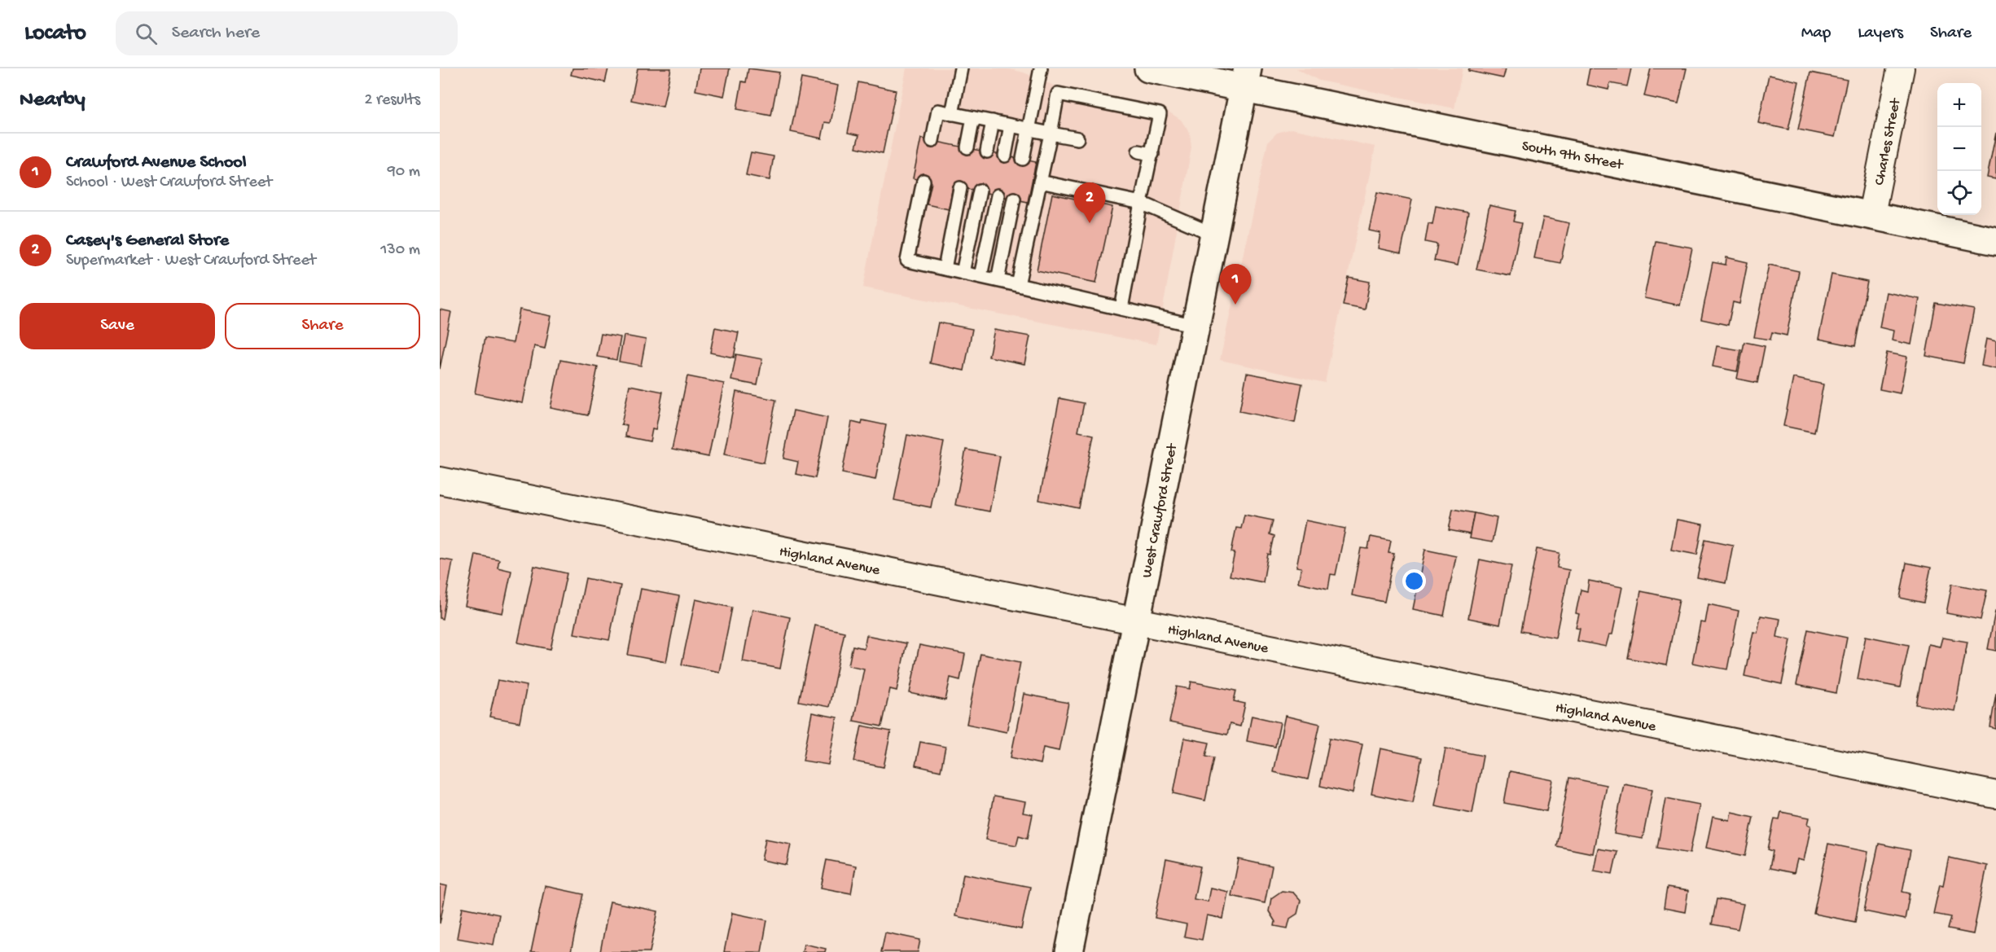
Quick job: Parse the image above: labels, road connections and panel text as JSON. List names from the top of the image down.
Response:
{
  "streets": {
    "main road": ["South 9th Street", "West Crawford Street"],
    "street": ["Charles Street", "Highland Avenue"]
  },
  "crossings": [
    ["Charles Street", "South 9th Street"],
    ["South 9th Street", "West Crawford Street"],
    ["West Crawford Street", "Highland Avenue"]
  ],
  "page": {
    "header": "Locato",
    "search": "Search here",
    "nav": ["Map", "Layers", "Share"],
    "heading": ["Nearby", "2 results"],
    "map_buttons": ["+", "−"],
    "list": [
      {
        "mark": "1",
        "name": "Crawford Avenue School",
        "note": "School · West Crawford Street",
        "value": "90 m"
      },
      {
        "mark": "2",
        "name": "Casey's General Store",
        "note": "Supermarket · West Crawford Street",
        "value": "130 m"
      }
    ],
    "pins": ["2", "1"],
    "buttons": ["Save", "Share"]
  }
}
